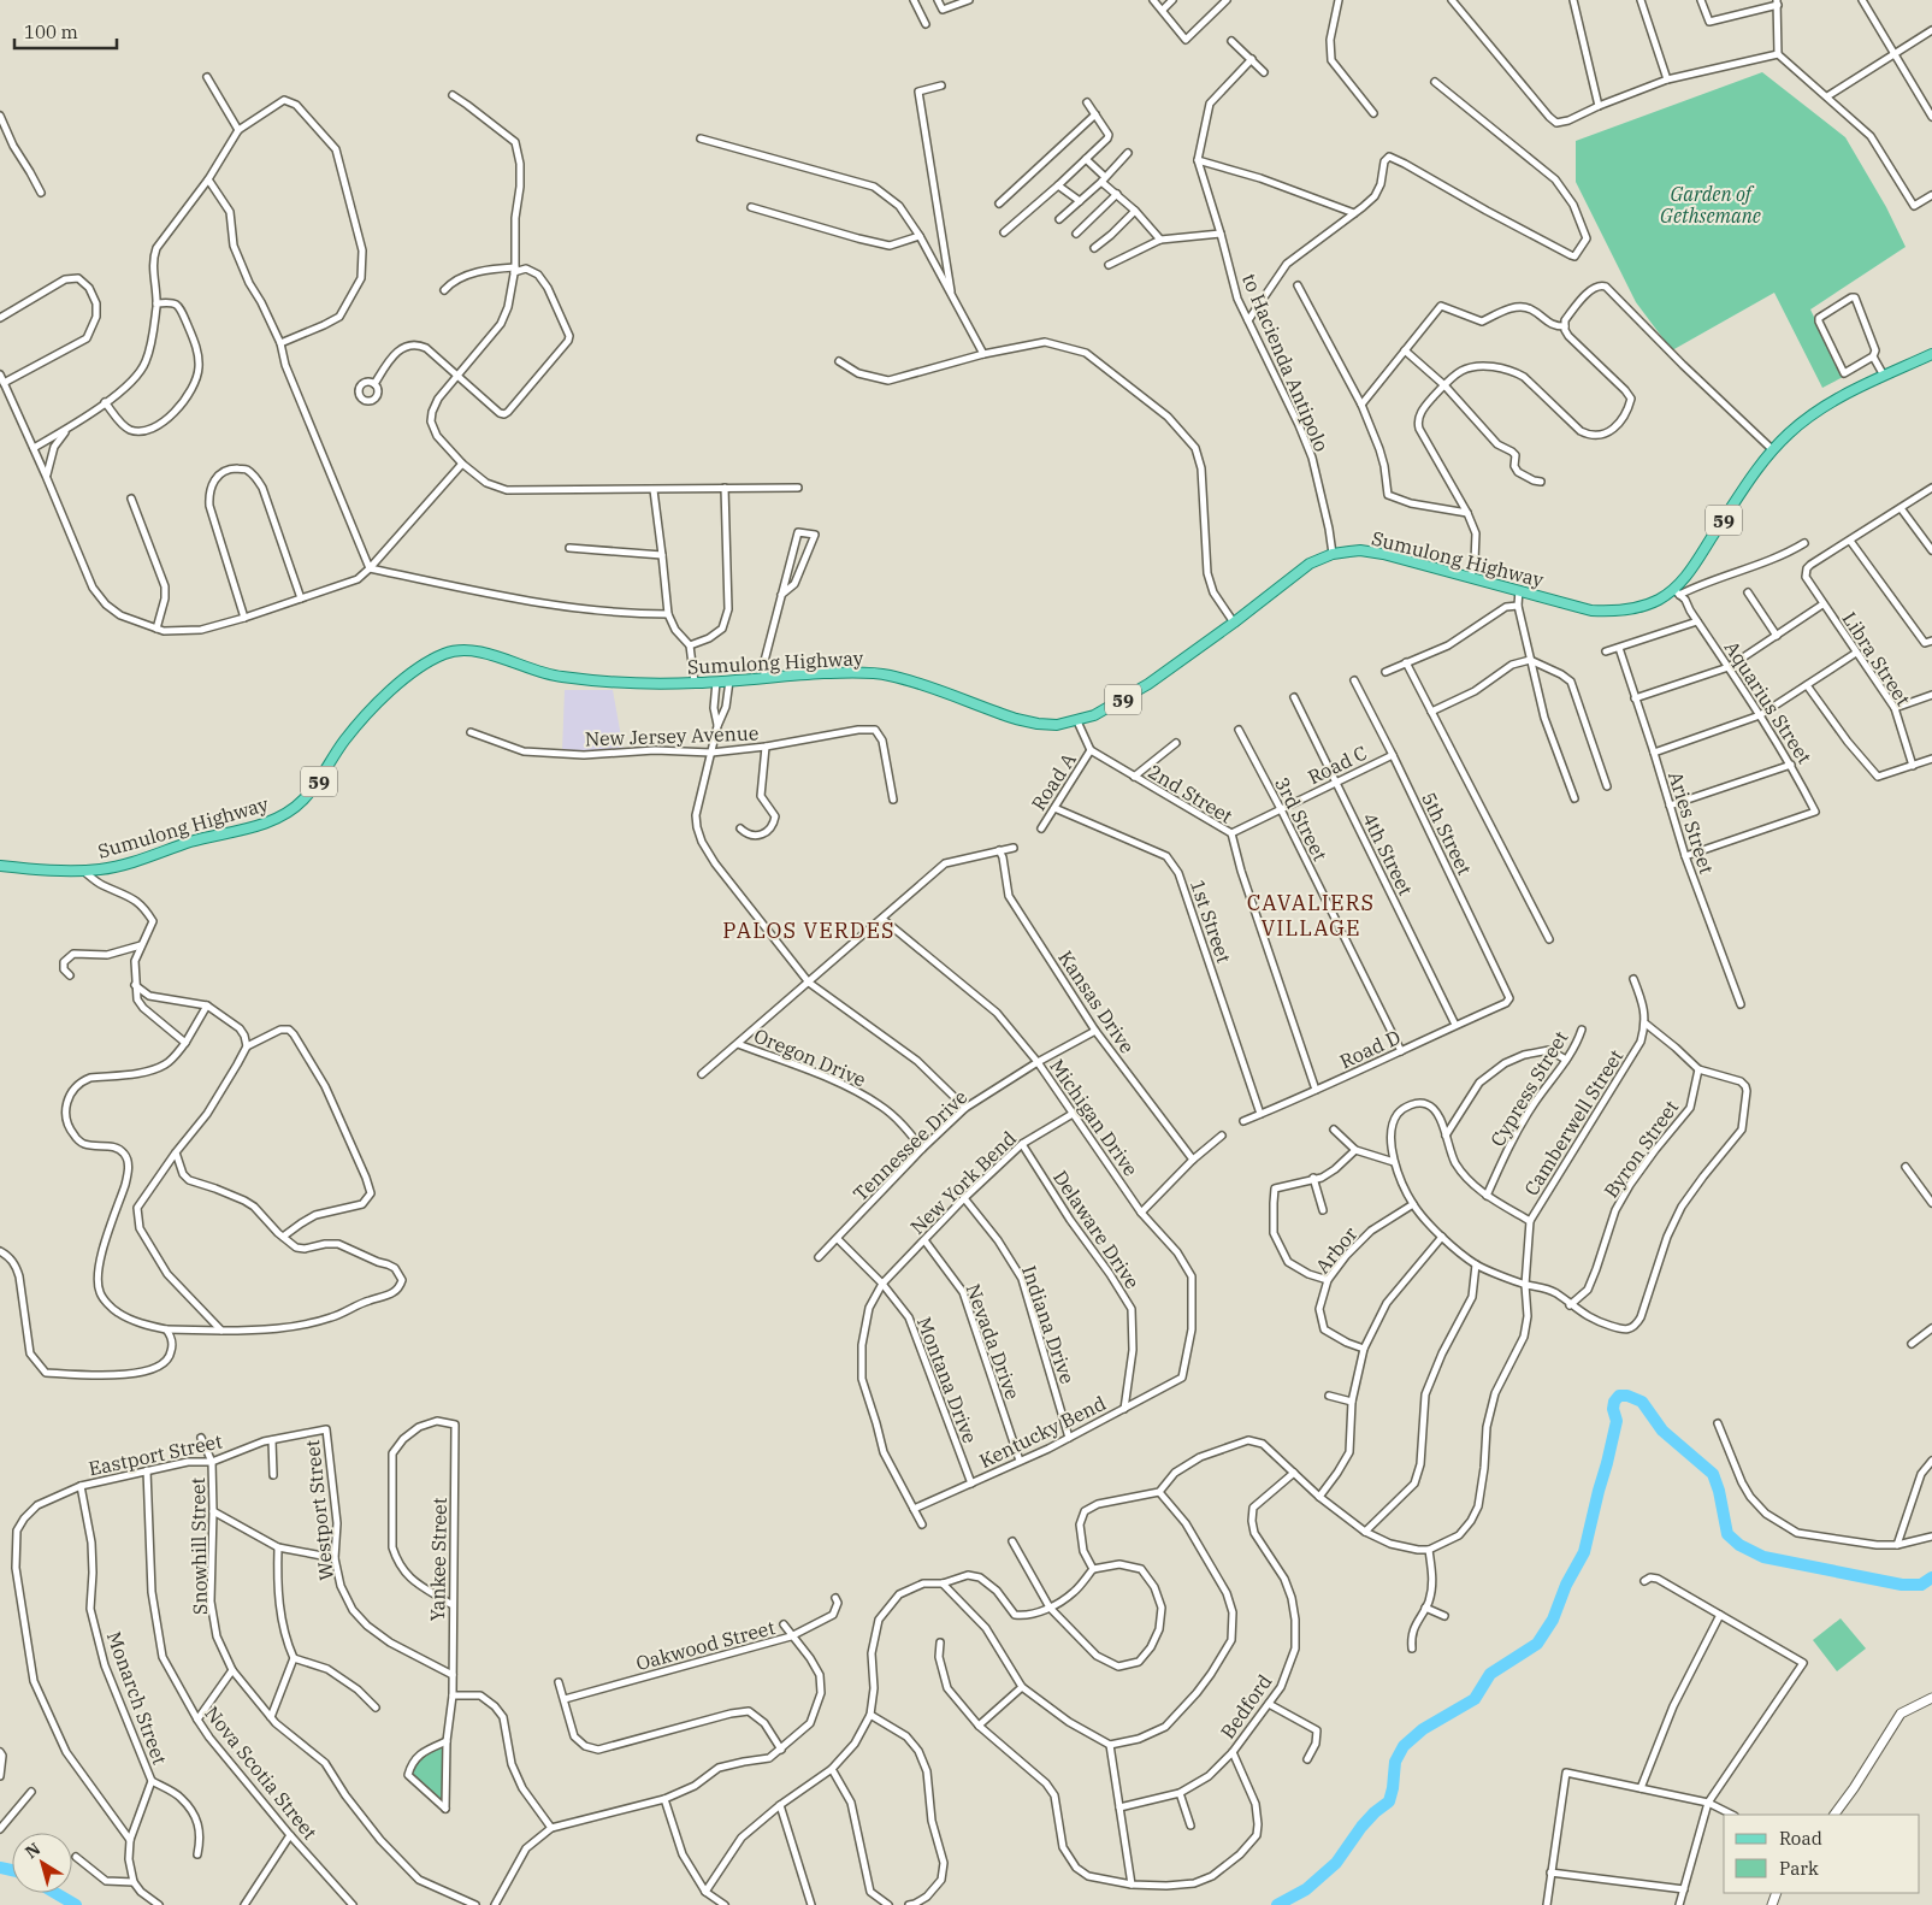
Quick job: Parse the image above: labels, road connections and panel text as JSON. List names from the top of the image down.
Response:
{
  "streets": {
    "main road": ["59", "Sumulong Highway"],
    "street": [
      "to Hacienda Antipolo",
      "Libra Street",
      "Aquarius Street",
      "New Jersey Avenue",
      "Road C",
      "Road A",
      "2nd Street",
      "3rd Street",
      "Aries Street",
      "5th Street",
      "4th Street",
      "1st Street",
      "Kansas Drive",
      "Road D",
      "Oregon Drive",
      "Cypress Street",
      "Michigan Drive",
      "Camberwell Street",
      "Tennessee Drive",
      "Byron Street",
      "New York Bend",
      "Delaware Drive",
      "Arbor",
      "Indiana Drive",
      "Nevada Drive",
      "Montana Drive",
      "Kentucky Bend",
      "Eastport Street",
      "Westport Street",
      "Snowhill Street",
      "Yankee Street",
      "Oakwood Street",
      "Monarch Street",
      "Bedford",
      "Nova Scotia Street"
    ]
  },
  "crossings": [
    ["to Hacienda Antipolo", "Sumulong Highway"],
    ["Sumulong Highway", "Aquarius Street"],
    ["Aquarius Street", "Aries Street"],
    ["Road C", "2nd Street"],
    ["Road C", "3rd Street"],
    ["Road C", "5th Street"],
    ["Road C", "4th Street"],
    ["Road A", "2nd Street"],
    ["Road A", "1st Street"],
    ["2nd Street", "Road D"],
    ["3rd Street", "Road D"],
    ["5th Street", "Road D"],
    ["4th Street", "Road D"],
    ["1st Street", "Road D"],
    ["Kansas Drive", "Tennessee Drive"],
    ["Oregon Drive", "Tennessee Drive"],
    ["Michigan Drive", "Tennessee Drive"],
    ["Michigan Drive", "New York Bend"],
    ["Michigan Drive", "Kentucky Bend"],
    ["Tennessee Drive", "Montana Drive"],
    ["New York Bend", "Delaware Drive"],
    ["New York Bend", "Indiana Drive"],
    ["New York Bend", "Nevada Drive"],
    ["New York Bend", "Montana Drive"],
    ["Delaware Drive", "Kentucky Bend"],
    ["Indiana Drive", "Kentucky Bend"],
    ["Nevada Drive", "Kentucky Bend"],
    ["Montana Drive", "Kentucky Bend"],
    ["Eastport Street", "Westport Street"],
    ["Eastport Street", "Snowhill Street"],
    ["Eastport Street", "Monarch Street"],
    ["Eastport Street", "Nova Scotia Street"],
    ["Westport Street", "Yankee Street"]
  ],
  "districts": ["CAVALIERS VILLAGE", "PALOS VERDES"],
  "parks": ["Garden of Gethsemane"],
  "legend": ["Road", "Park"],
  "scale_bar": "100 m",
  "north": "top left"
}
